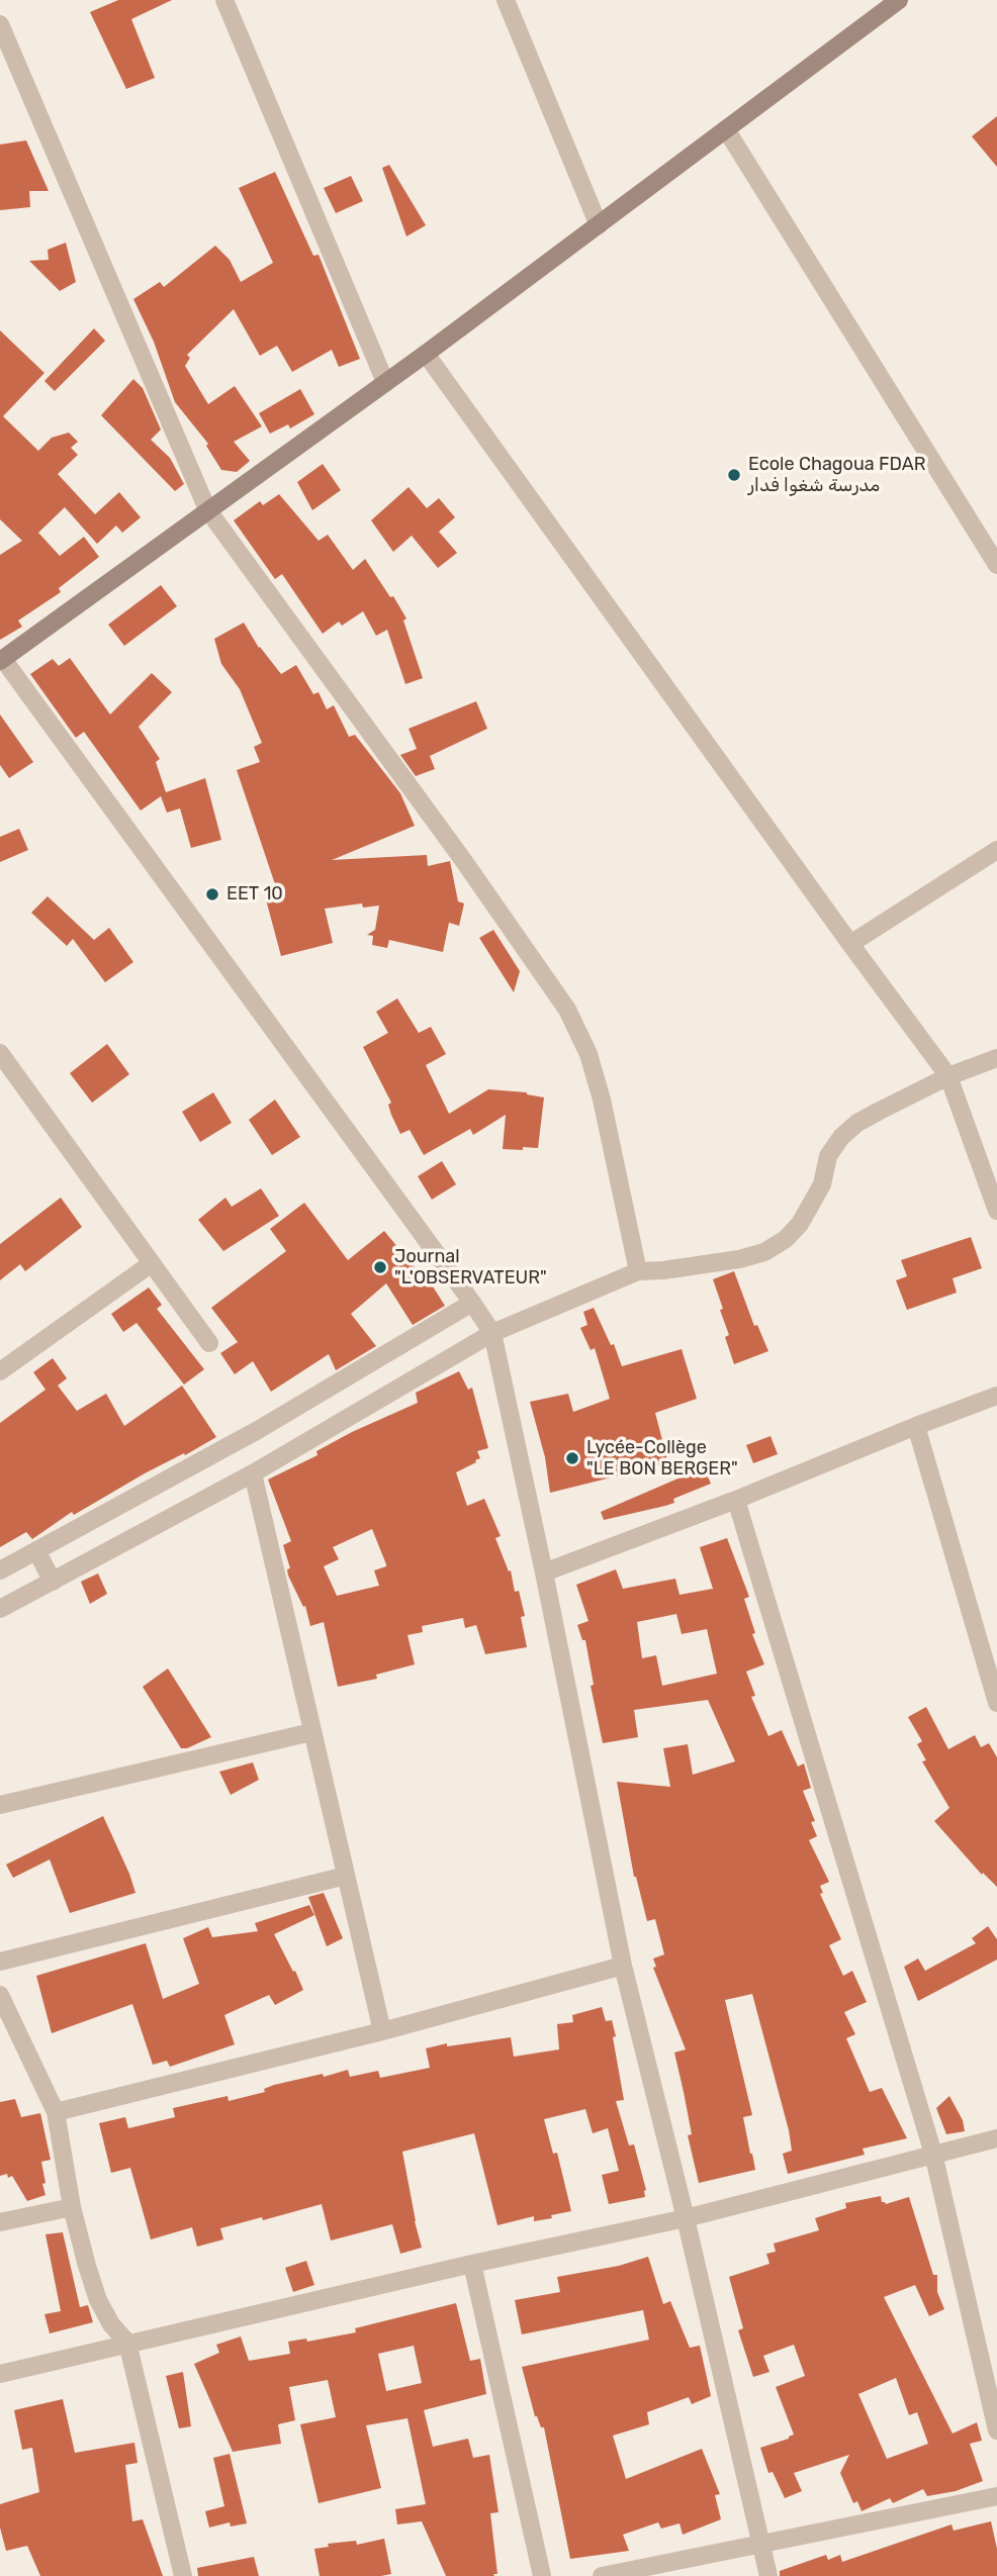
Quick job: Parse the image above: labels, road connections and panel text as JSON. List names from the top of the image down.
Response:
{
  "places": [
    "Ecole Chagoua FDAR مدرسة شغوا فدار",
    "EET 10",
    "Journal \"L'OBSERVATEUR\"",
    "Lycée-Collège \"LE BON BERGER\""
  ]
}
